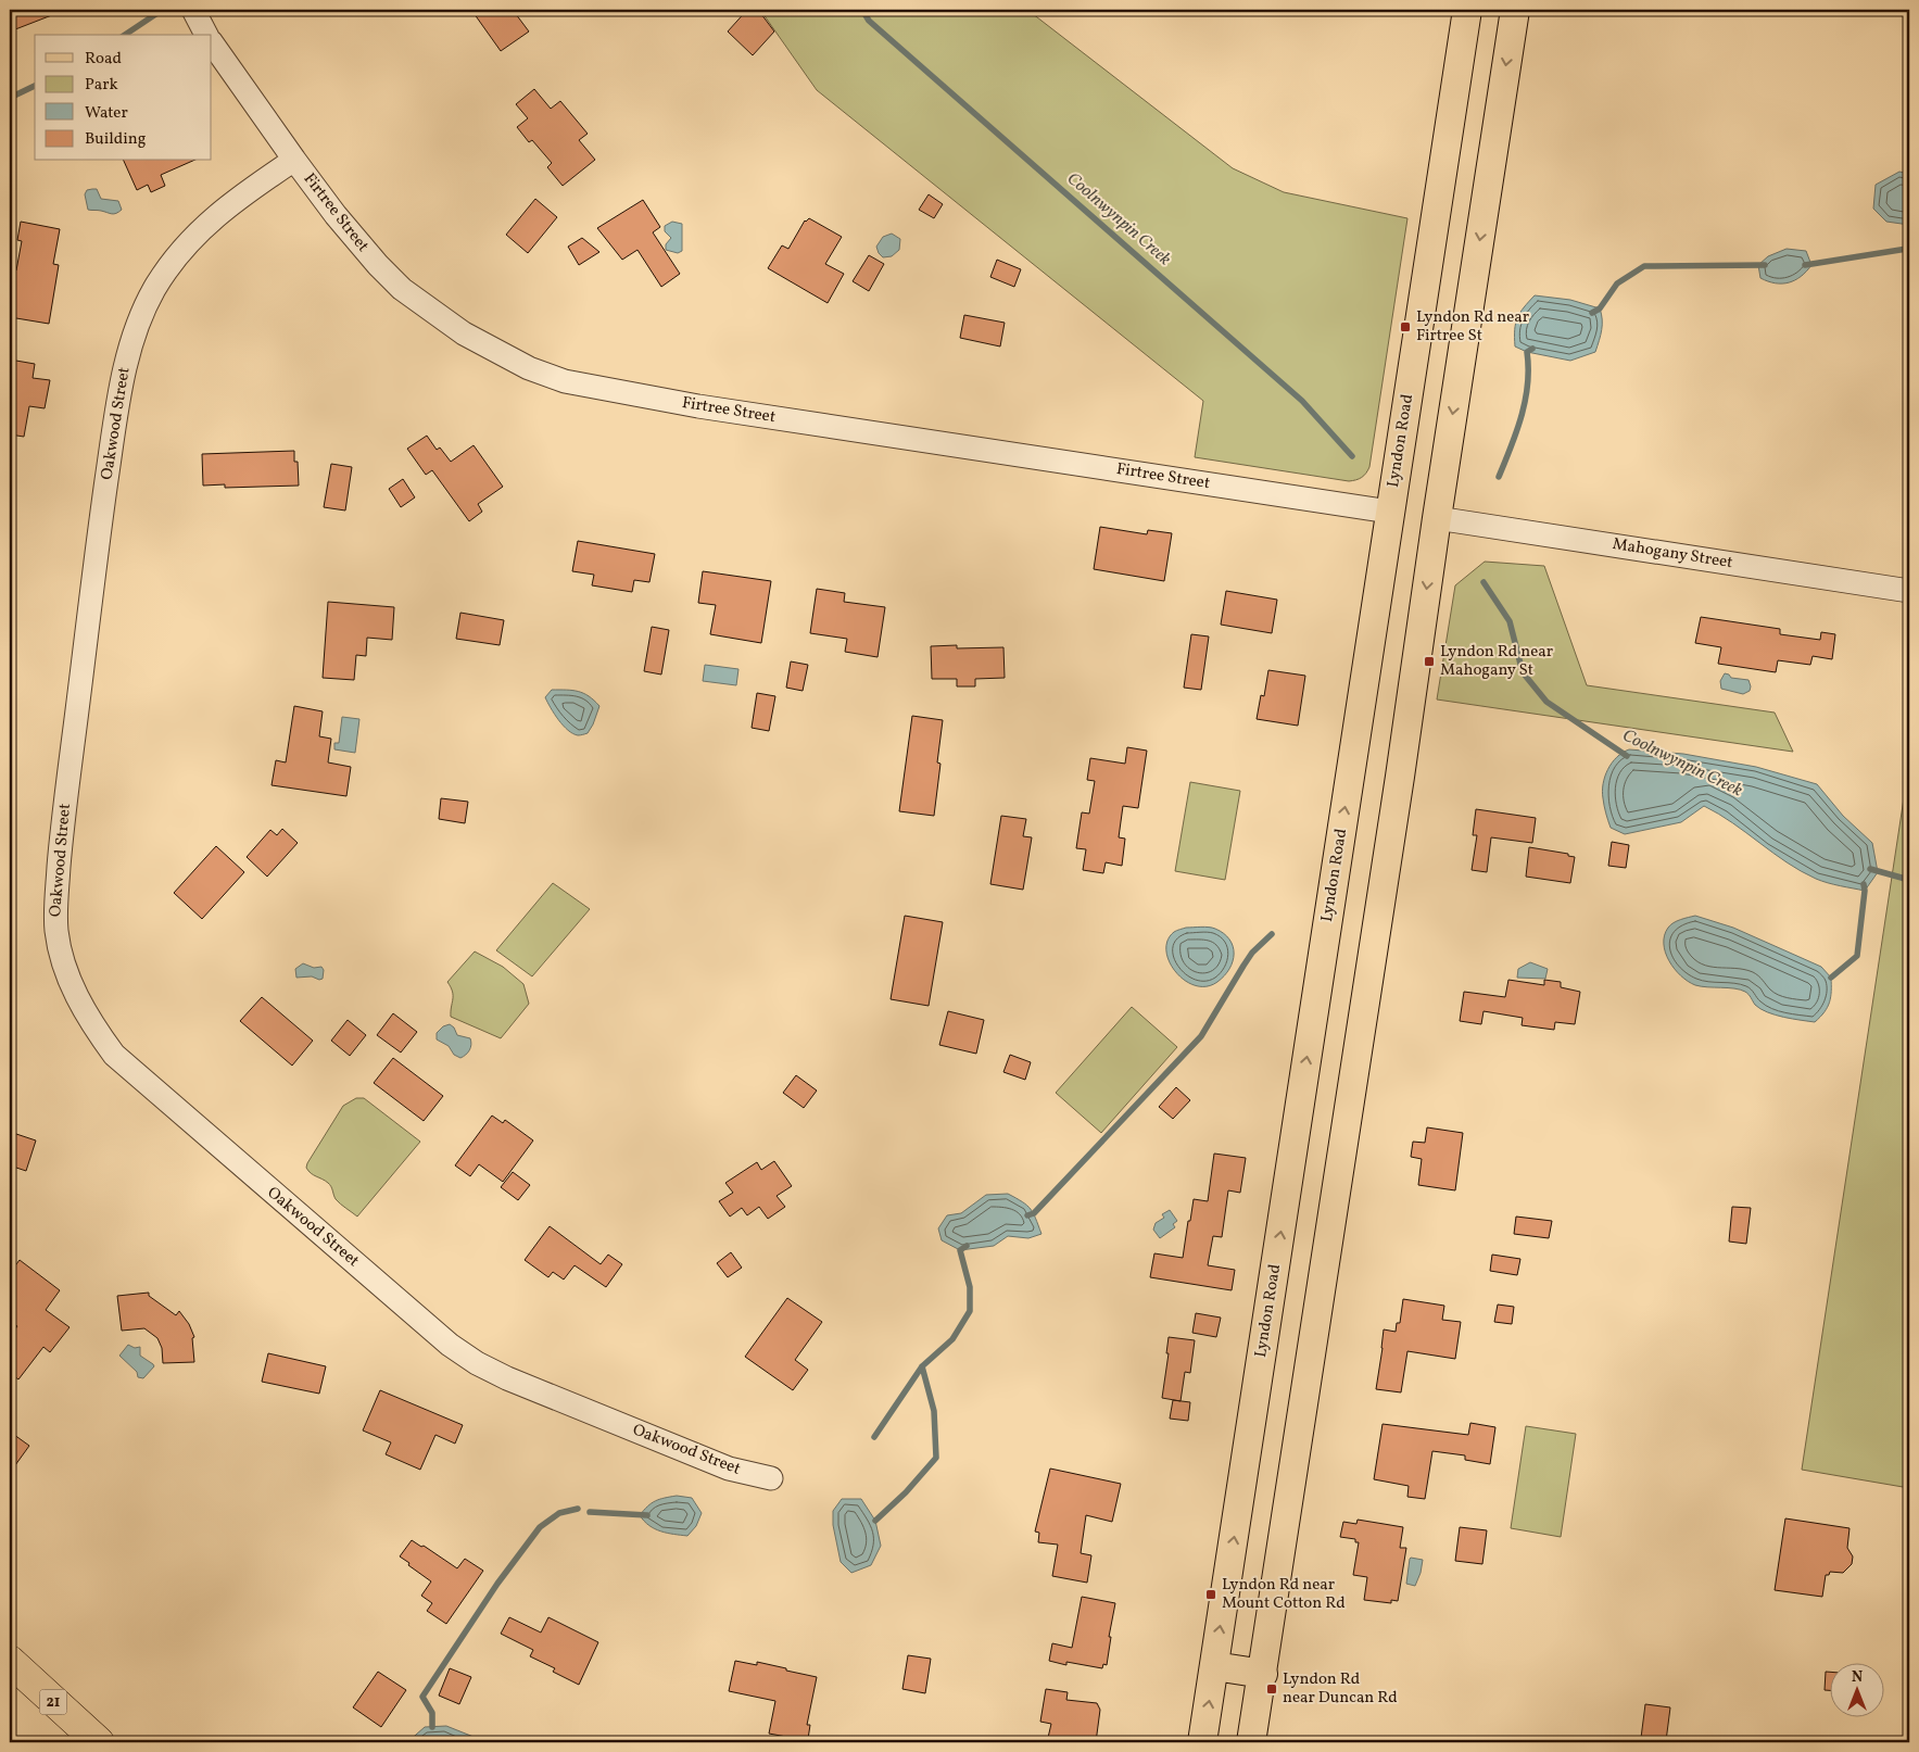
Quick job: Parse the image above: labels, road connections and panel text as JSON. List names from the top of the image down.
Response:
{
  "streets": {
    "highway": ["21"],
    "main road": ["Lyndon Road"],
    "street": ["Firtree Street", "Oakwood Street", "Mahogany Street"]
  },
  "crossings": [
    ["Firtree Street", "Oakwood Street"],
    ["Firtree Street", "Lyndon Road"]
  ],
  "water": ["Coolnwynpin Creek"],
  "places": {
    "transit": [
      "Lyndon Rd near Firtree St",
      "Lyndon Rd near Mahogany St",
      "Lyndon Rd near Mount Cotton Rd",
      "Lyndon Rd near Duncan Rd"
    ]
  },
  "legend": [
    "Road",
    "Park",
    "Water",
    "Building"
  ],
  "north": "top"
}
